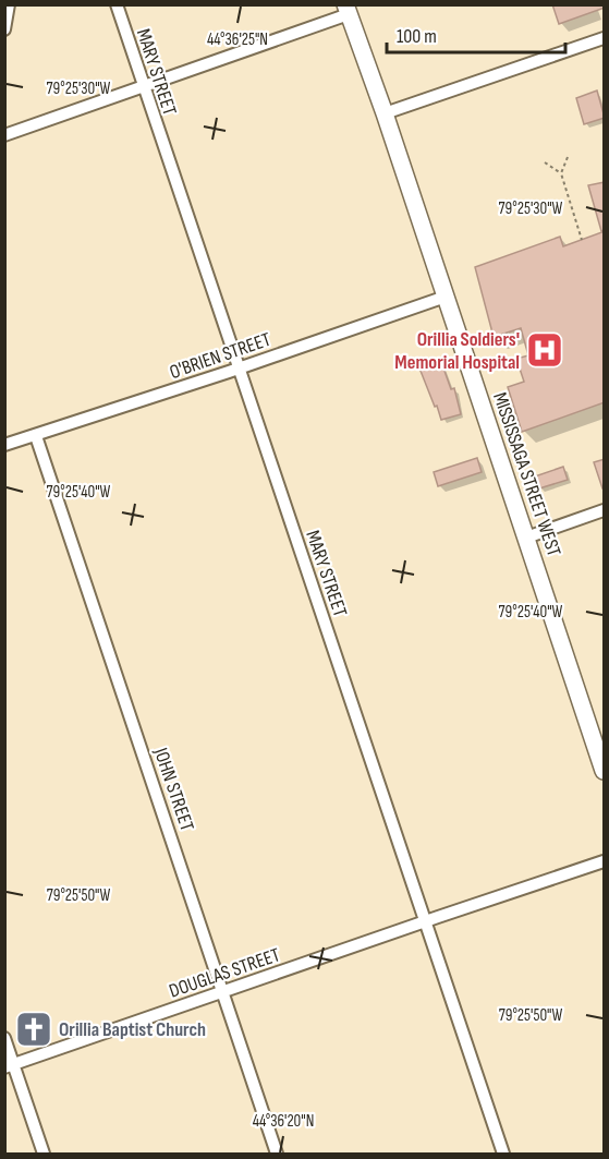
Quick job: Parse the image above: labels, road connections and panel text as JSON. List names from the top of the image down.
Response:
{
  "streets": {
    "street": [
      "MARY STREET",
      "O'BRIEN STREET",
      "MISSISSAGA STREET WEST",
      "JOHN STREET",
      "DOUGLAS STREET"
    ]
  },
  "crossings": [
    ["MARY STREET", "O'BRIEN STREET"],
    ["MARY STREET", "DOUGLAS STREET"],
    ["O'BRIEN STREET", "MISSISSAGA STREET WEST"],
    ["O'BRIEN STREET", "JOHN STREET"],
    ["JOHN STREET", "DOUGLAS STREET"]
  ],
  "places": {
    "hospital": ["Orillia Soldiers' Memorial Hospital"],
    "church": ["Orillia Baptist Church"]
  },
  "scale_bar": "100 m",
  "coordinates": [
    "44°36'25\"N",
    "79°25'30\"W",
    "79°25'40\"W",
    "79°25'50\"W",
    "44°36'20\"N"
  ]
}
